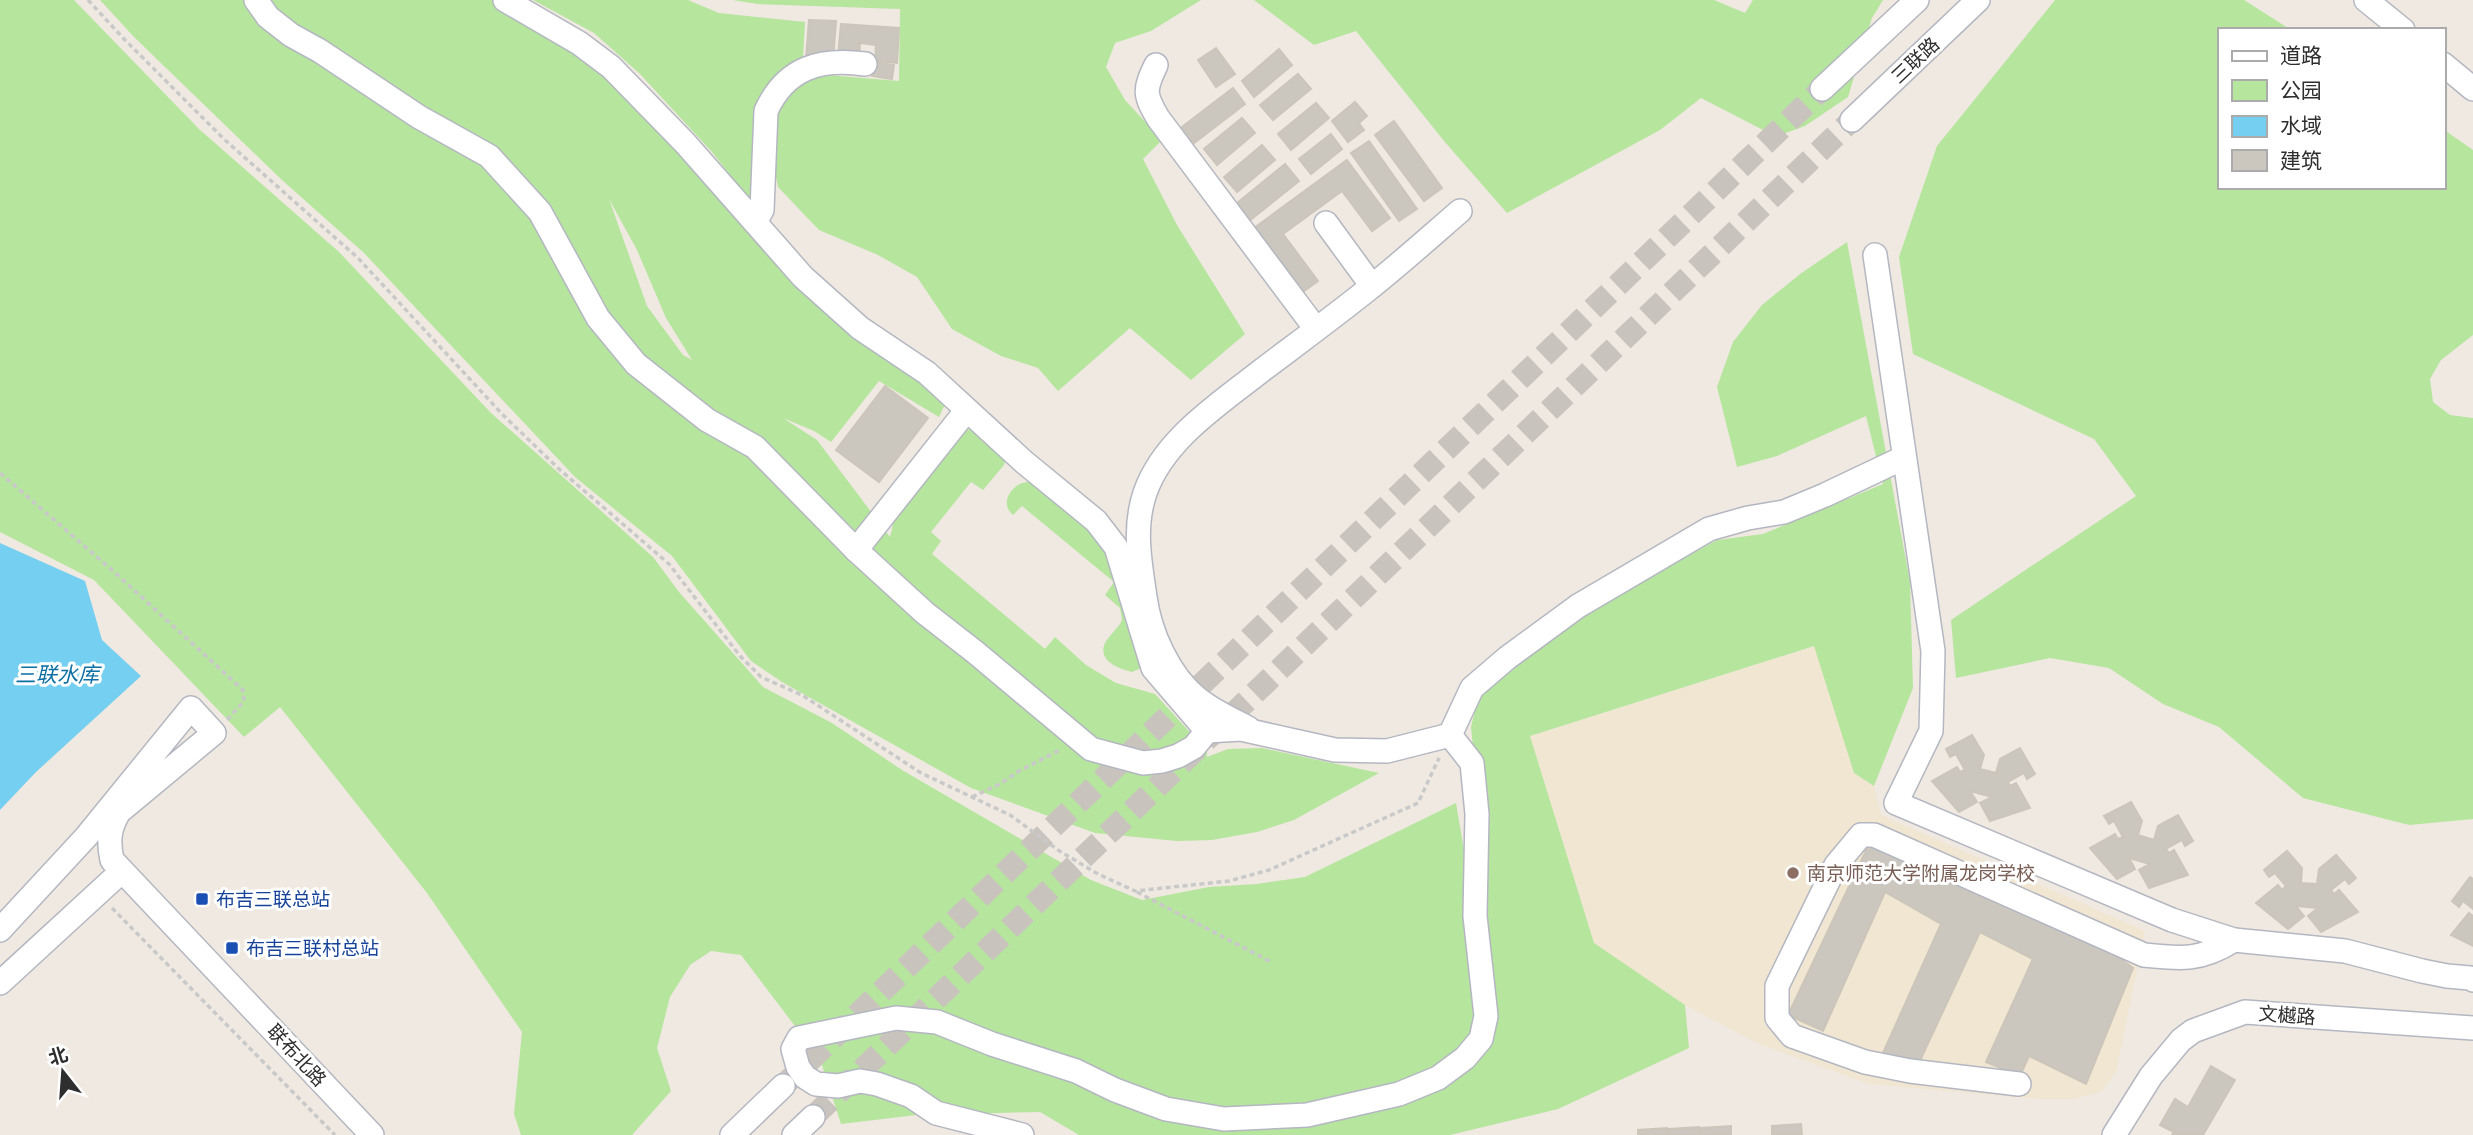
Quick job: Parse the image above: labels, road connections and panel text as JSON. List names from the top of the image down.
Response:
{
  "streets": {
    "street": ["三联路", "文樾路", "联布北路"]
  },
  "water": ["三联水库"],
  "places": {
    "other": ["南京师范大学附属龙岗学校"],
    "transit": ["布吉三联总站", "布吉三联村总站"]
  },
  "legend": [
    "道路",
    "公园",
    "水域",
    "建筑"
  ],
  "north": "top"
}
